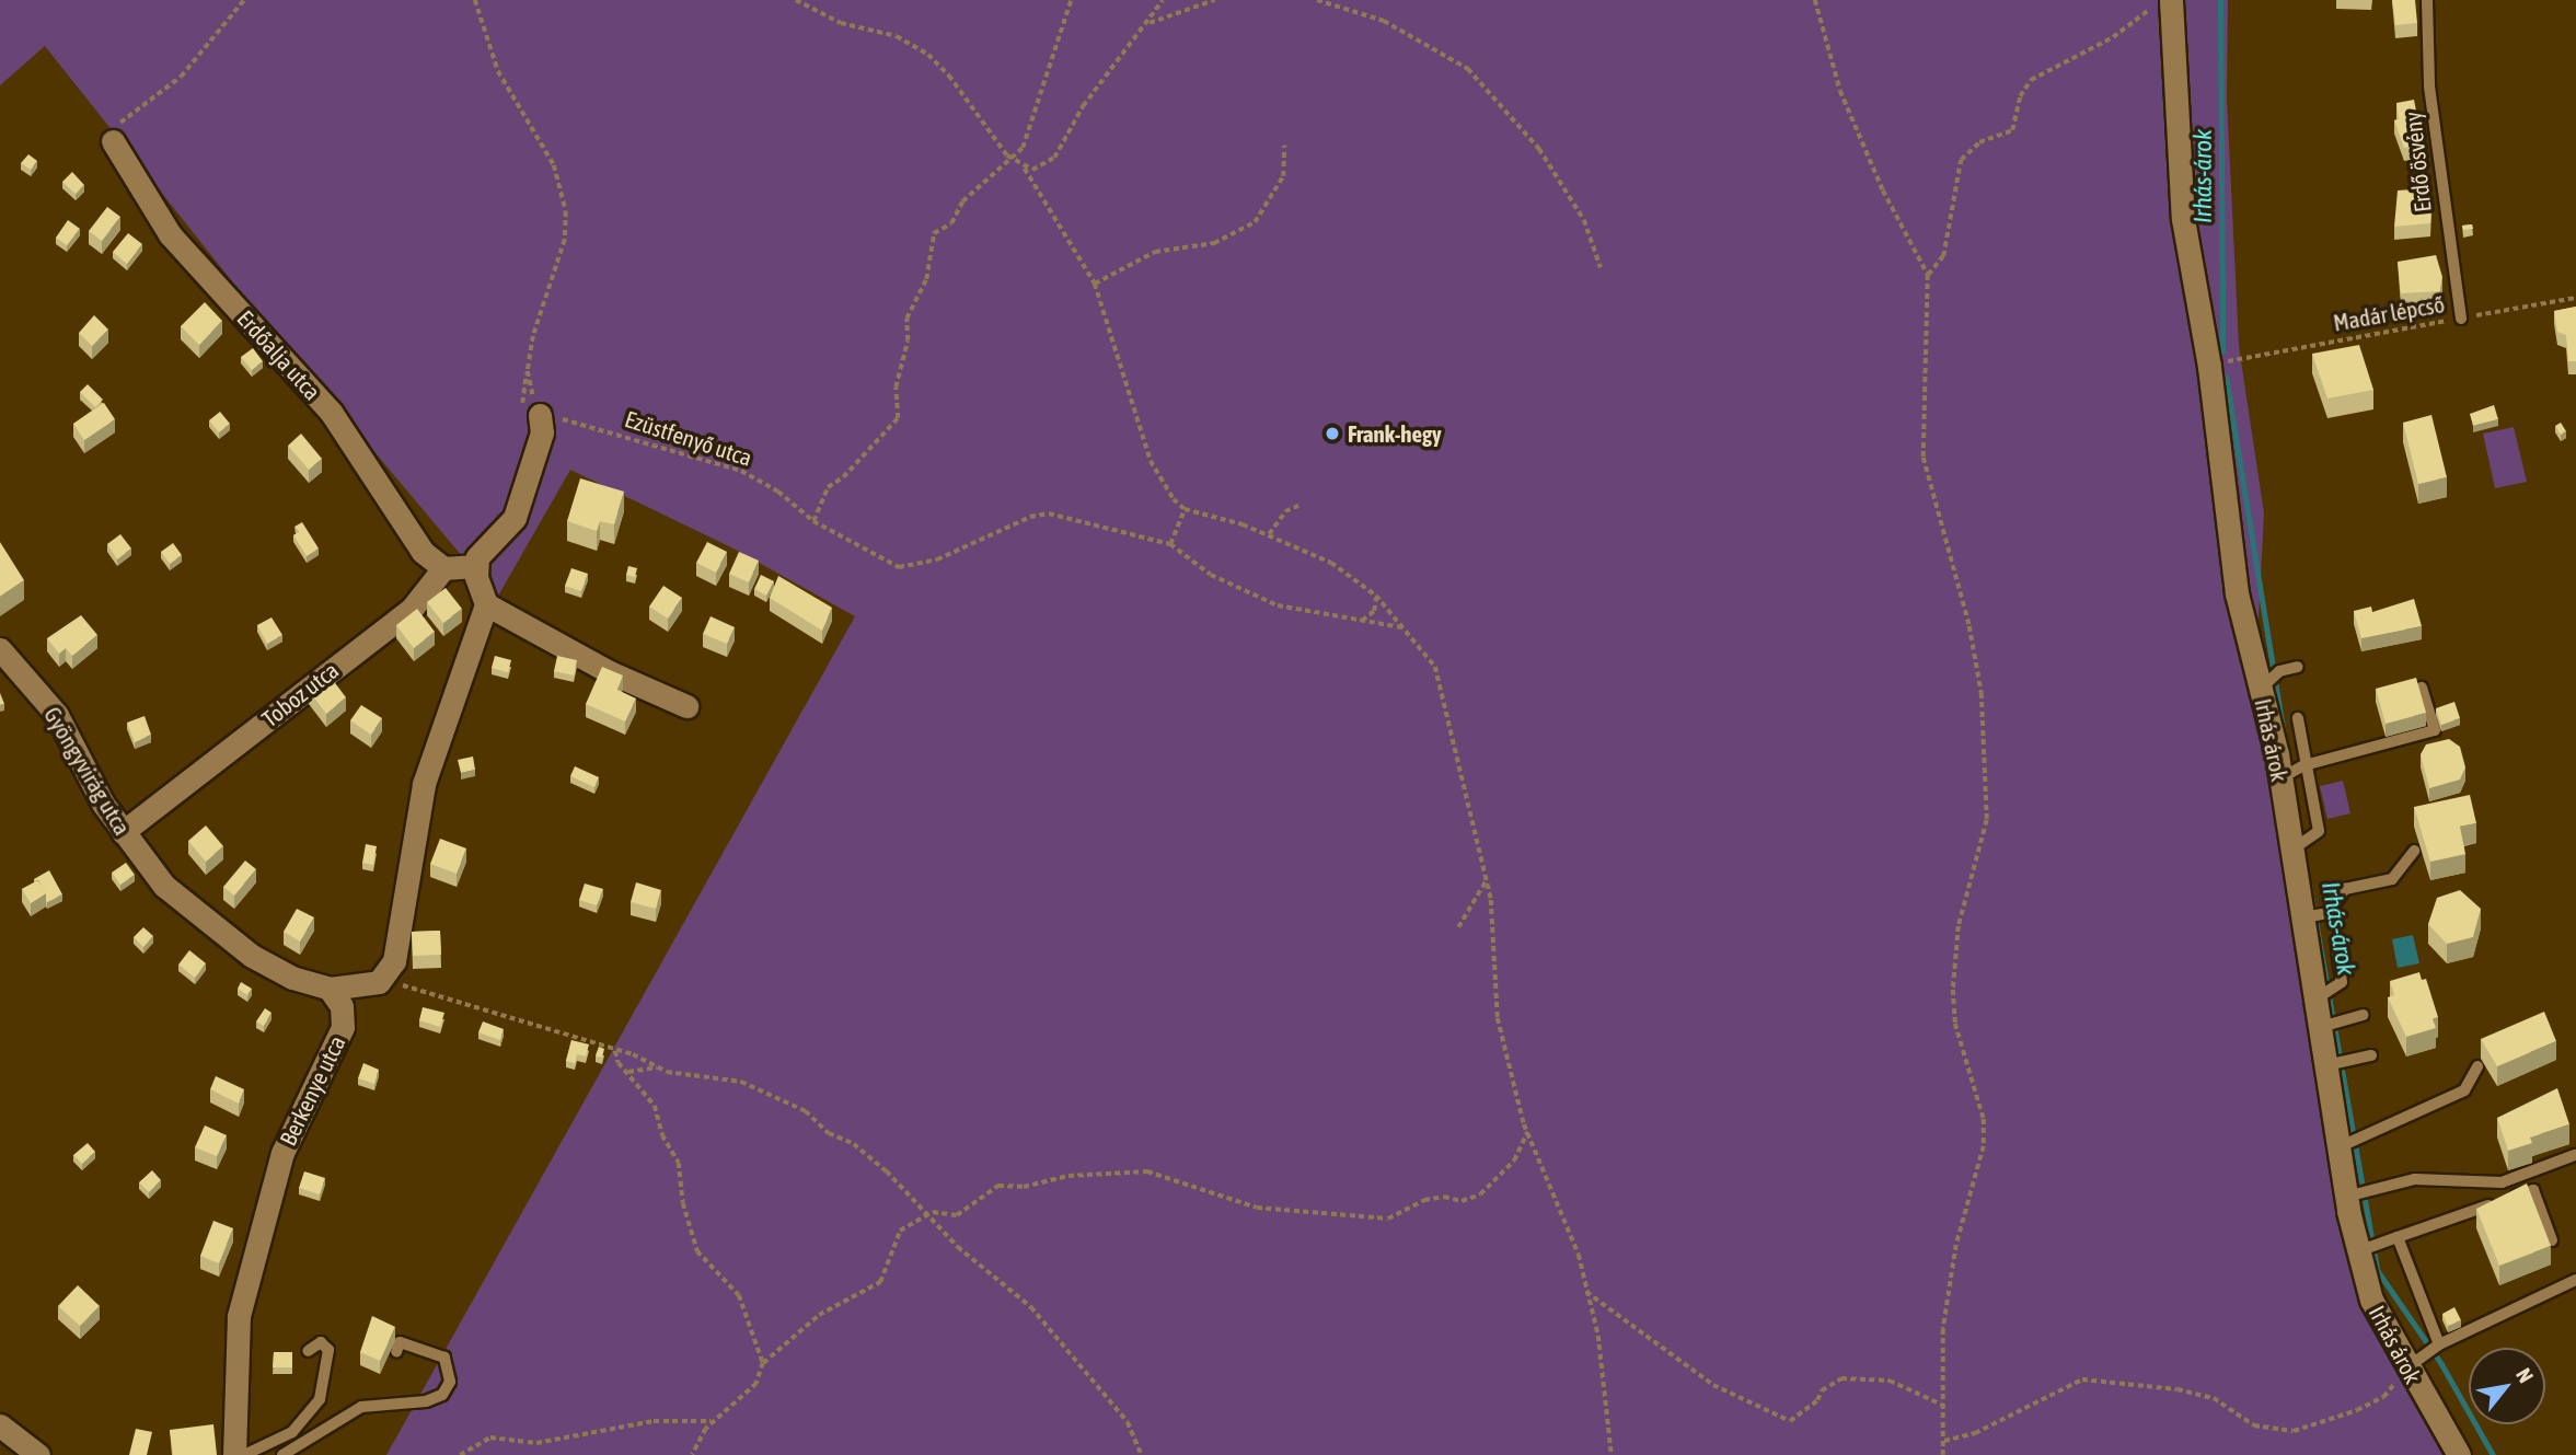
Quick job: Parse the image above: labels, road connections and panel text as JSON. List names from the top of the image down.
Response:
{
  "streets": {
    "street": [
      "Erdőalja utca",
      "Toboz utca",
      "Irhás árok",
      "Gyöngyvirág utca",
      "Berkenye utca"
    ],
    "lane": ["Erdő ösvény"],
    "path": ["Madár lépcső", "Ezüstfenyő utca"]
  },
  "crossings": [
    ["Erdő ösvény", "Madár lépcső"],
    ["Madár lépcső", "Irhás árok"],
    ["Erdőalja utca", "Toboz utca"],
    ["Toboz utca", "Gyöngyvirág utca"],
    ["Gyöngyvirág utca", "Berkenye utca"]
  ],
  "water": ["Irhás-árok"],
  "places": ["Frank-hegy"],
  "north": "top right"
}
